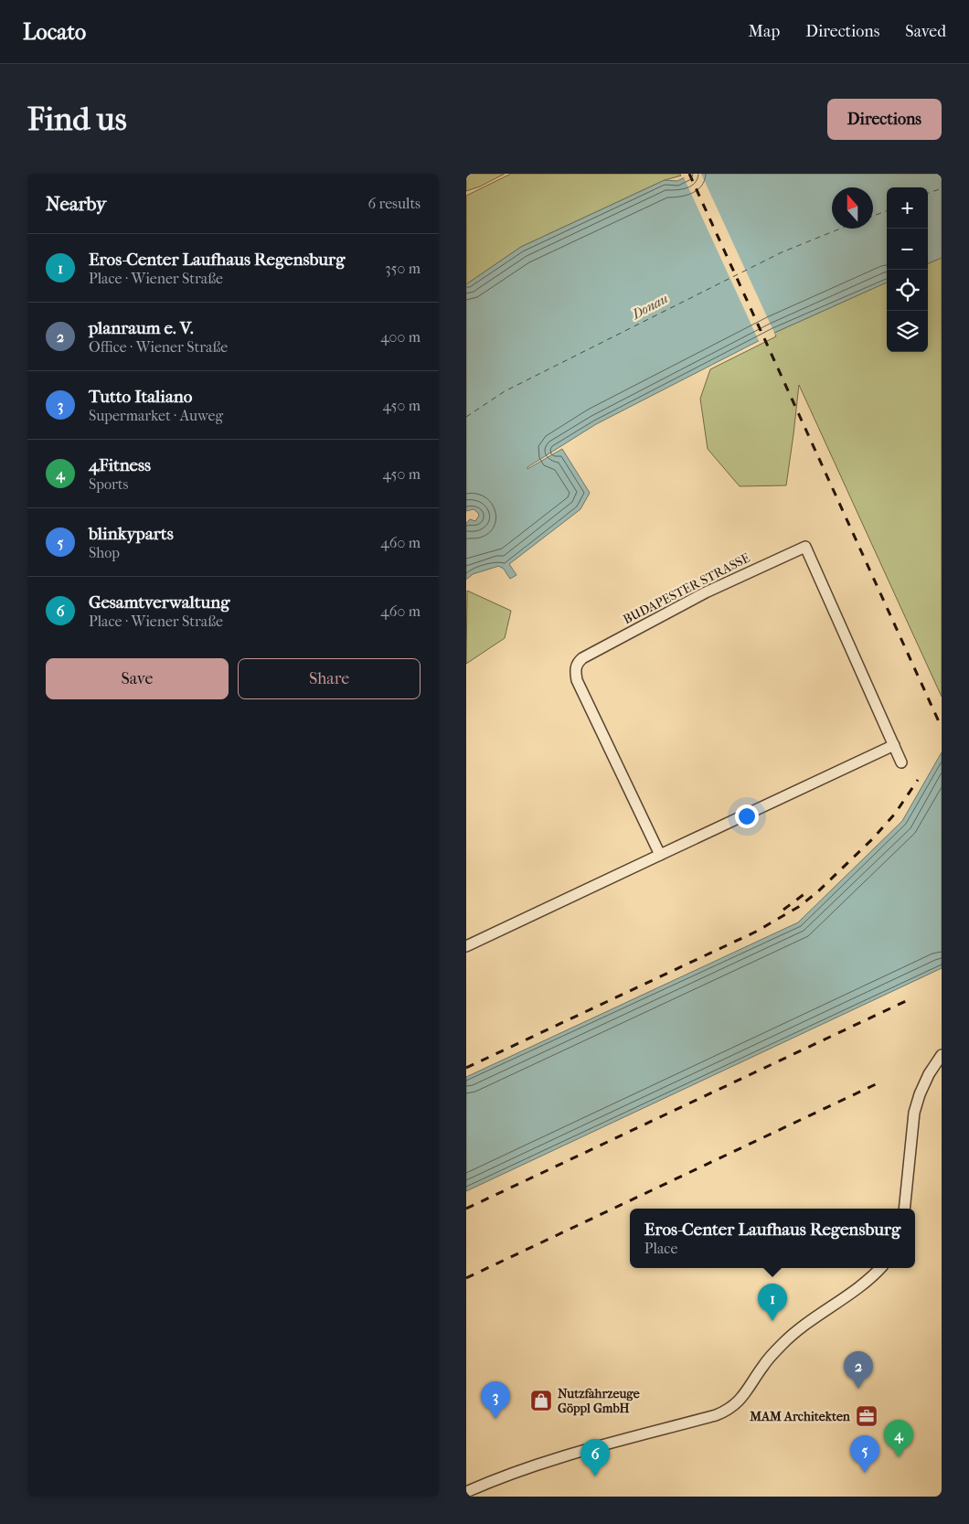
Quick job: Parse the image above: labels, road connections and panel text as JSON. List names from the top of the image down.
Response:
{
  "streets": {
    "street": ["BUDAPESTER STRASSE"]
  },
  "water": ["Donau"],
  "places": {
    "shop": ["Nutzfahrzeuge Göppl GmbH"],
    "office": ["MAM Architekten"]
  },
  "north": "top",
  "page": {
    "header": "Locato",
    "nav": ["Map", "Directions", "Saved"],
    "buttons": [
      "Directions",
      ["Save", "Share"]
    ],
    "title": "Find us",
    "heading": ["Nearby", "6 results"],
    "map_buttons": ["+", "−"],
    "list": [
      {
        "mark": "1",
        "name": "Eros-Center Laufhaus Regensburg",
        "note": "Place · Wiener Straße",
        "value": "350 m"
      },
      {
        "mark": "2",
        "name": "planraum e. V.",
        "note": "Office · Wiener Straße",
        "value": "400 m"
      },
      {
        "mark": "3",
        "name": "Tutto Italiano",
        "note": "Supermarket · Auweg",
        "value": "450 m"
      },
      {
        "mark": "4",
        "name": "4Fitness",
        "note": "Sports",
        "value": "450 m"
      },
      {
        "mark": "5",
        "name": "blinkyparts",
        "note": "Shop",
        "value": "460 m"
      },
      {
        "mark": "6",
        "name": "Gesamtverwaltung",
        "note": "Place · Wiener Straße",
        "value": "460 m"
      }
    ],
    "popup": ["Eros-Center Laufhaus Regensburg", "Place"],
    "pins": [
      "1",
      "2",
      "3",
      "4",
      "5",
      "6"
    ]
  }
}
